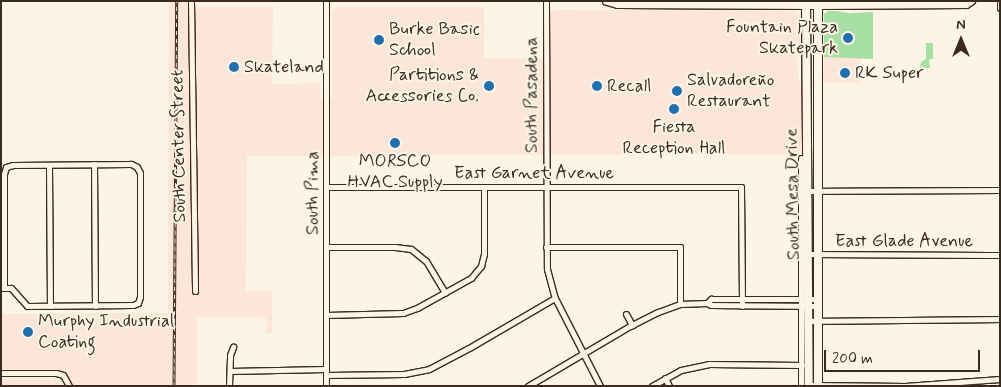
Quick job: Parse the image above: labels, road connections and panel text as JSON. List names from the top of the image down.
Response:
{
  "streets": {
    "main road": ["South Mesa Drive"],
    "street": [
      "South Pasadena",
      "South Center Street",
      "East Garnet Avenue",
      "South Pima",
      "East Glade Avenue"
    ]
  },
  "crossings": [
    ["South Pasadena", "East Garnet Avenue"],
    ["East Garnet Avenue", "South Pima"],
    ["South Mesa Drive", "East Glade Avenue"]
  ],
  "places": [
    "Fountain Plaza Skatepark",
    "Burke Basic School",
    "Skateland",
    "RK Super",
    "Partitions & Accessories Co.",
    "Recall",
    "Salvadoreño Restaurant",
    "Fiesta Reception Hall",
    "MORSCO HVAC Supply",
    "Murphy Industrial Coating"
  ],
  "scale_bar": "200 m",
  "north": "top"
}
